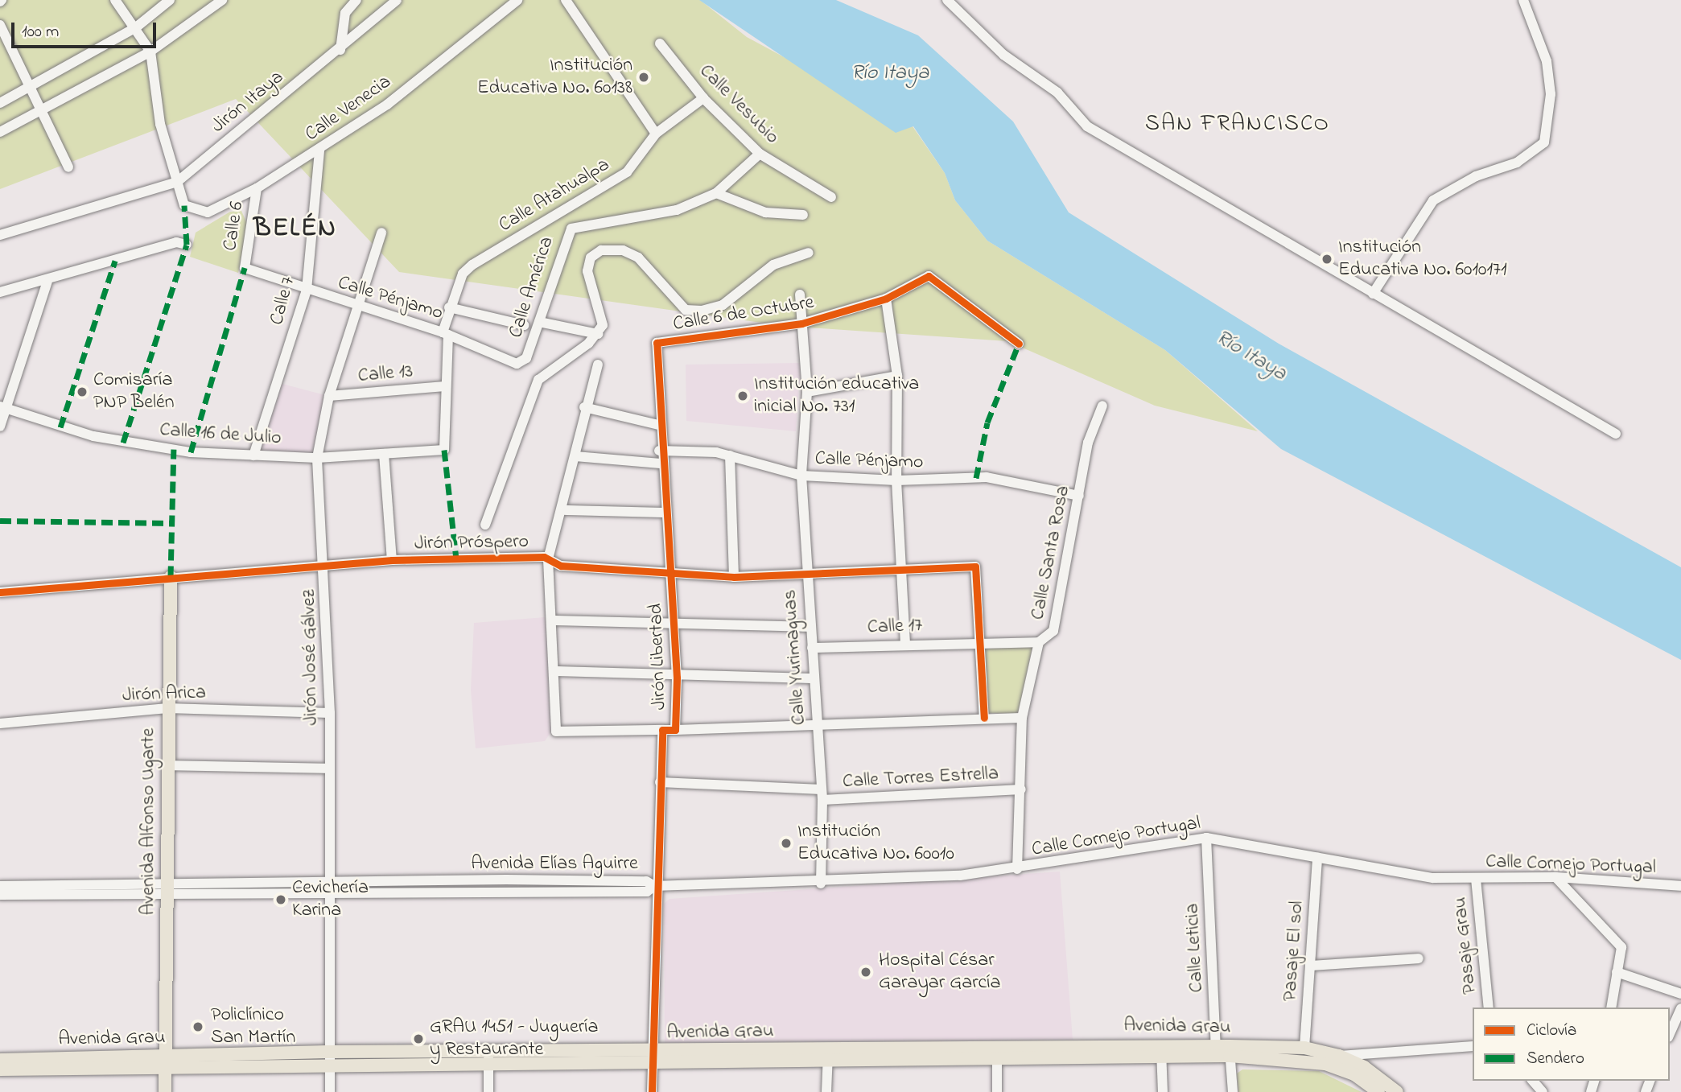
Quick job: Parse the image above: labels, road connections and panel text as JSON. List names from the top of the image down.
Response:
{
  "streets": {
    "main road": ["Avenida Alfonso Ugarte", "Avenida Grau"],
    "street": [
      "Jirón Itaya",
      "Calle Vesubio",
      "Calle Venecia",
      "Calle Atahualpa",
      "Calle 6",
      "Calle América",
      "Calle Pénjamo",
      "Calle 7",
      "Calle 6 de Octubre",
      "Calle 13",
      "Calle 16 de Julio",
      "Jirón Próspero",
      "Calle Santa Rosa",
      "Calle 17",
      "Jirón Libertad",
      "Jirón José Gálvez",
      "Calle Yurimaguas",
      "Jirón Arica",
      "Calle Torres Estrella",
      "Calle Cornejo Portugal",
      "Avenida Elías Aguirre",
      "Pasaje Grau",
      "Calle Leticia",
      "Pasaje El sol"
    ]
  },
  "crossings": [
    ["Jirón Itaya", "Calle Venecia"],
    ["Calle Vesubio", "Calle Atahualpa"],
    ["Calle Vesubio", "Calle América"],
    ["Calle Venecia", "Calle 6"],
    ["Calle Venecia", "Calle 7"],
    ["Calle Atahualpa", "Calle Pénjamo"],
    ["Calle Atahualpa", "Calle 13"],
    ["Calle Atahualpa", "Calle 16 de Julio"],
    ["Calle 6", "Calle Pénjamo"],
    ["Calle América", "Calle Pénjamo"],
    ["Calle Pénjamo", "Calle 7"],
    ["Calle Pénjamo", "Calle Santa Rosa"],
    ["Calle Pénjamo", "Jirón Libertad"],
    ["Calle Pénjamo", "Jirón José Gálvez"],
    ["Calle Pénjamo", "Calle Yurimaguas"],
    ["Calle 7", "Calle 16 de Julio"],
    ["Calle 6 de Octubre", "Jirón Libertad"],
    ["Calle 6 de Octubre", "Calle Yurimaguas"],
    ["Calle 13", "Jirón José Gálvez"],
    ["Calle 16 de Julio", "Jirón José Gálvez"],
    ["Jirón Próspero", "Calle 17"],
    ["Jirón Próspero", "Jirón Libertad"],
    ["Jirón Próspero", "Jirón José Gálvez"],
    ["Jirón Próspero", "Calle Yurimaguas"],
    ["Jirón Próspero", "Avenida Alfonso Ugarte"],
    ["Calle Santa Rosa", "Calle 17"],
    ["Calle Santa Rosa", "Calle Torres Estrella"],
    ["Calle Santa Rosa", "Calle Cornejo Portugal"],
    ["Calle 17", "Calle Yurimaguas"],
    ["Jirón Libertad", "Calle Cornejo Portugal"],
    ["Jirón Libertad", "Avenida Elías Aguirre"],
    ["Jirón Libertad", "Avenida Grau"],
    ["Jirón José Gálvez", "Jirón Arica"],
    ["Jirón José Gálvez", "Avenida Elías Aguirre"],
    ["Jirón José Gálvez", "Avenida Grau"],
    ["Calle Yurimaguas", "Calle Torres Estrella"],
    ["Calle Yurimaguas", "Calle Cornejo Portugal"],
    ["Jirón Arica", "Avenida Alfonso Ugarte"],
    ["Avenida Alfonso Ugarte", "Avenida Elías Aguirre"],
    ["Avenida Alfonso Ugarte", "Avenida Grau"],
    ["Calle Cornejo Portugal", "Avenida Elías Aguirre"],
    ["Calle Cornejo Portugal", "Pasaje Grau"],
    ["Calle Cornejo Portugal", "Calle Leticia"],
    ["Calle Cornejo Portugal", "Pasaje El sol"],
    ["Calle Leticia", "Avenida Grau"],
    ["Pasaje El sol", "Avenida Grau"]
  ],
  "districts": ["SAN FRANCISCO", "BELÉN"],
  "water": ["Río Itaya"],
  "places": [
    "Institución Educativa No. 60138",
    "Institución Educativa No. 6010171",
    "Comisaría PNP Belén",
    "Institución educativa inicial No. 731",
    "Institución Educativa No. 60010",
    "Cevichería Karina",
    "Hospital César Garayar García",
    "Policlínico San Martín",
    "GRAU 1451 - Juguería y Restaurante"
  ],
  "legend": ["Ciclovía", "Sendero"],
  "scale_bar": "100 m"
}
